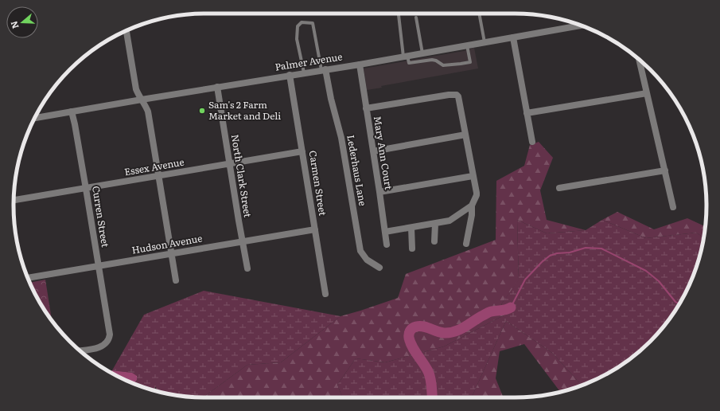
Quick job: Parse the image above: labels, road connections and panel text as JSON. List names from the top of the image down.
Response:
{
  "streets": {
    "street": [
      "Palmer Avenue",
      "Mary Ann Court",
      "Essex Avenue",
      "Lederhaus Lane",
      "North Clark Street",
      "Carmen Street",
      "Curren Street",
      "Hudson Avenue"
    ]
  },
  "crossings": [
    ["Palmer Avenue", "Mary Ann Court"],
    ["Palmer Avenue", "Lederhaus Lane"],
    ["Palmer Avenue", "North Clark Street"],
    ["Palmer Avenue", "Carmen Street"],
    ["Palmer Avenue", "Curren Street"],
    ["Essex Avenue", "North Clark Street"],
    ["Essex Avenue", "Carmen Street"],
    ["Essex Avenue", "Curren Street"],
    ["North Clark Street", "Hudson Avenue"],
    ["Carmen Street", "Hudson Avenue"],
    ["Curren Street", "Hudson Avenue"]
  ],
  "places": ["Sam's 2 Farm Market and Deli"],
  "north": "left"
}
